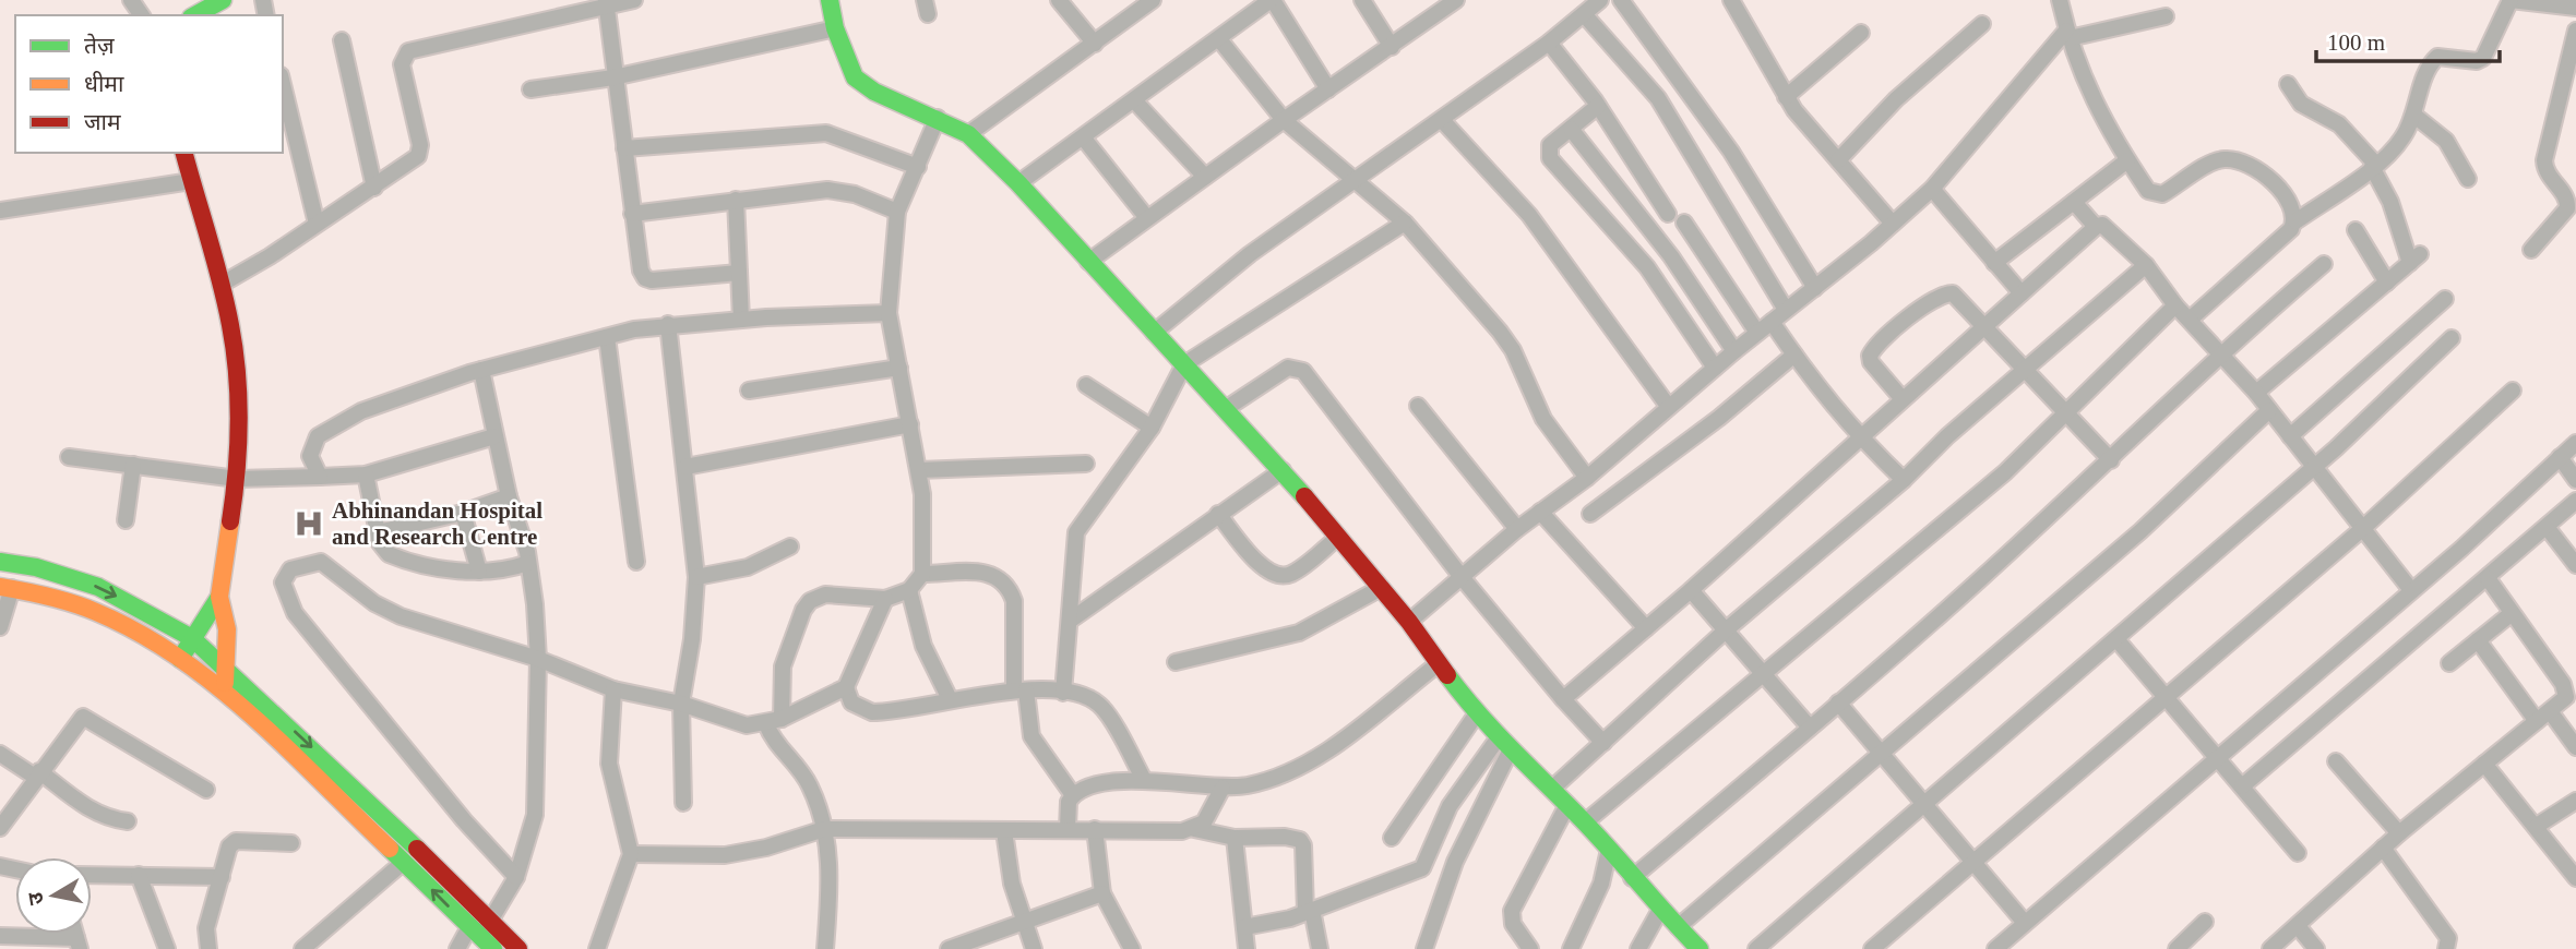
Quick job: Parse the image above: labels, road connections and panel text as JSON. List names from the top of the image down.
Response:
{
  "places": {
    "hospital": ["Abhinandan Hospital and Research Centre"]
  },
  "legend": ["तेज़", "धीमा", "जाम"],
  "scale_bar": "100 m",
  "north": "left"
}
